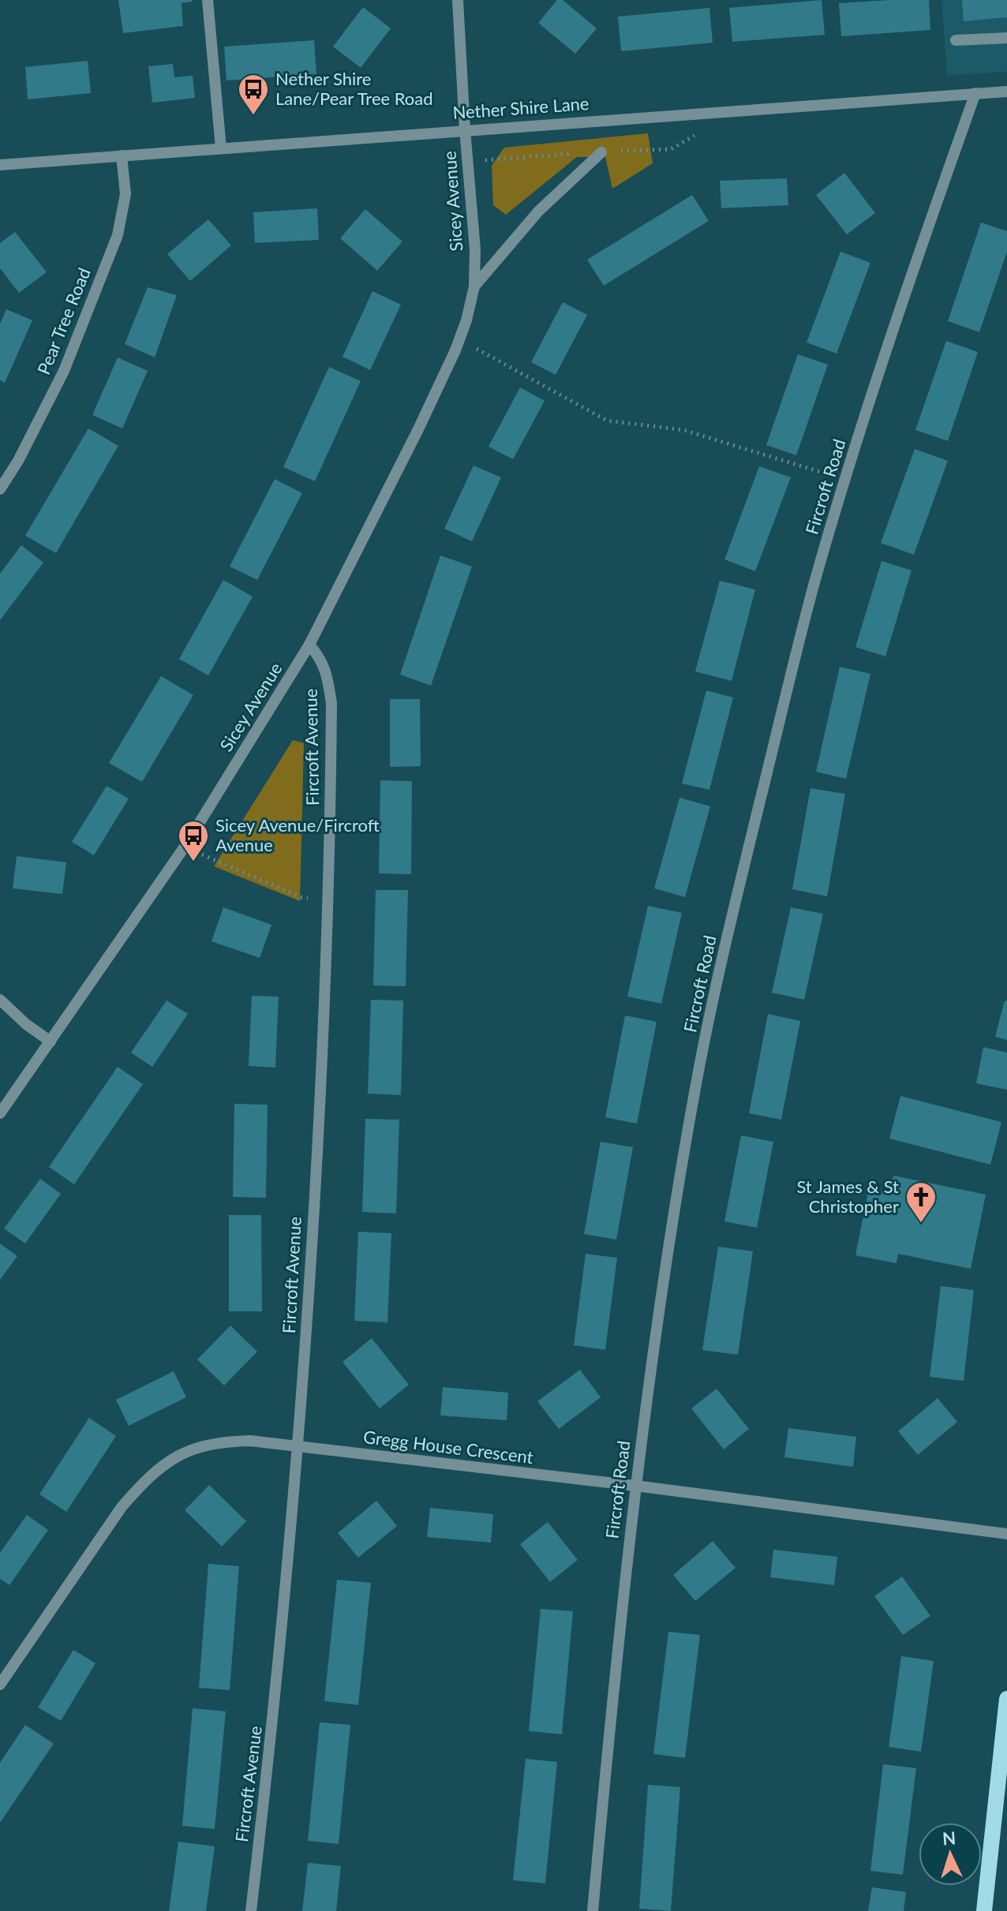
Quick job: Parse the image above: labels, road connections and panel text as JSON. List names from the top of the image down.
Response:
{
  "streets": {
    "street": [
      "Nether Shire Lane",
      "Sicey Avenue",
      "Pear Tree Road",
      "Fircroft Road",
      "Fircroft Avenue",
      "Gregg House Crescent"
    ]
  },
  "crossings": [
    ["Nether Shire Lane", "Sicey Avenue"],
    ["Nether Shire Lane", "Pear Tree Road"],
    ["Nether Shire Lane", "Fircroft Road"],
    ["Sicey Avenue", "Fircroft Avenue"],
    ["Fircroft Road", "Gregg House Crescent"],
    ["Fircroft Avenue", "Gregg House Crescent"]
  ],
  "places": {
    "bus stop": ["Nether Shire Lane/Pear Tree Road", "Sicey Avenue/Fircroft Avenue"],
    "church": ["St James & St Christopher"]
  },
  "north": "top"
}
